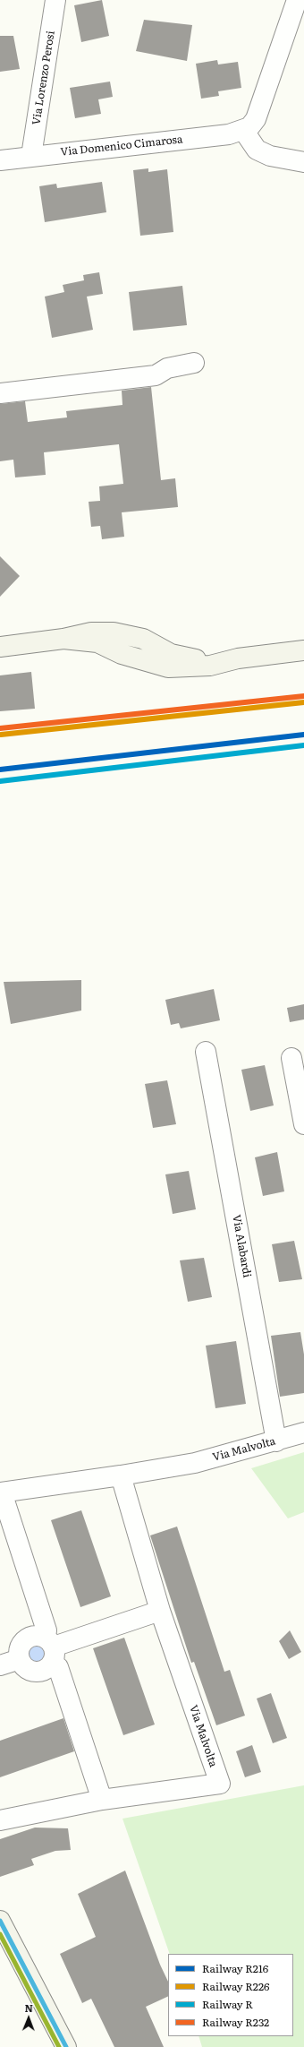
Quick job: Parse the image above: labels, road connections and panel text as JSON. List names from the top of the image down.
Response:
{
  "streets": {
    "street": [
      "Via Lorenzo Perosi",
      "Via Domenico Cimarosa",
      "Via Alabardi",
      "Via Malvolta"
    ]
  },
  "crossings": [
    ["Via Lorenzo Perosi", "Via Domenico Cimarosa"],
    ["Via Alabardi", "Via Malvolta"]
  ],
  "lines": [
    "rail line R232",
    "rail line R226",
    "rail line R216",
    "rail line R"
  ],
  "legend": [
    "Railway R216",
    "Railway R226",
    "Railway R",
    "Railway R232"
  ],
  "north": "top"
}
